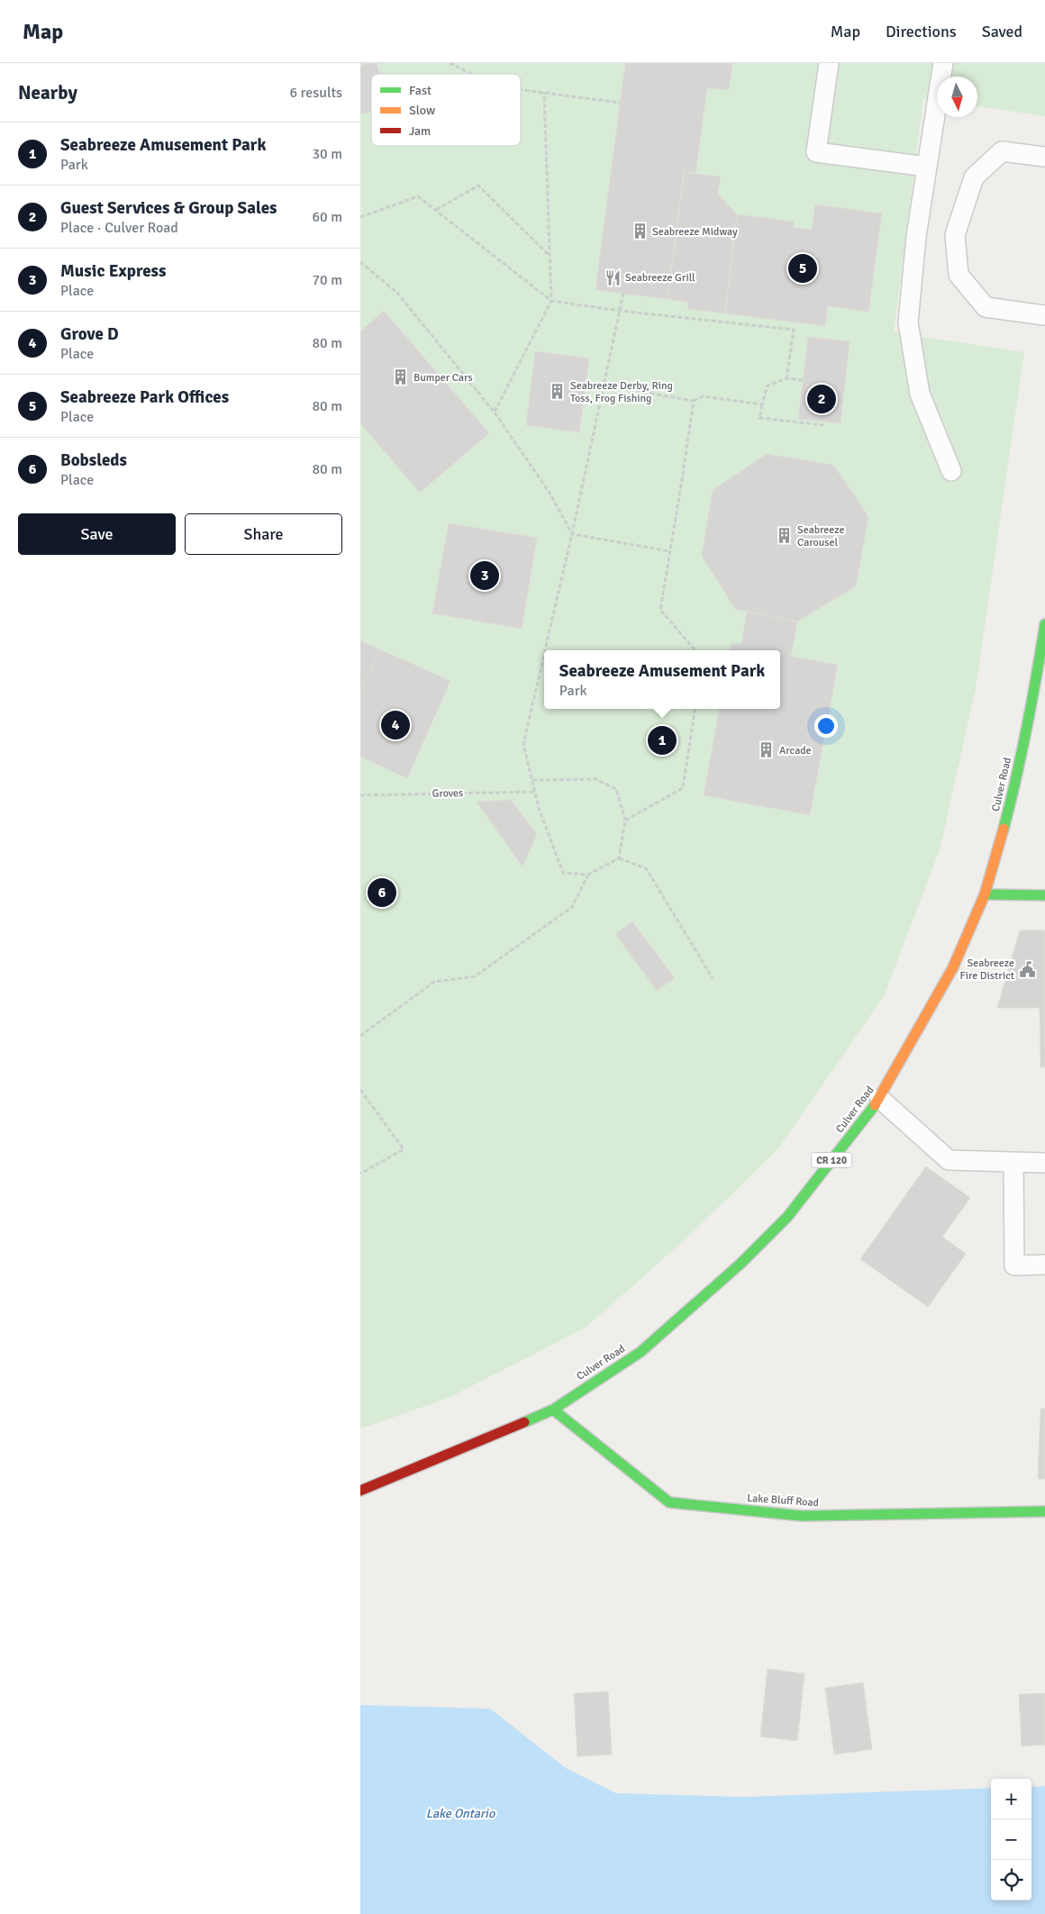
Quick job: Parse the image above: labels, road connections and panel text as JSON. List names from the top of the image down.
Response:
{
  "streets": {
    "main road": ["Culver Road", "CR 120", "Lake Bluff Road"],
    "path": ["Groves"]
  },
  "crossings": [
    ["Culver Road", "Lake Bluff Road"]
  ],
  "water": ["Lake Ontario"],
  "places": {
    "building": [
      "Seabreeze Midway",
      "Bumper Cars",
      "Seabreeze Derby, Ring Toss, Frog Fishing",
      "Seabreeze Carousel",
      "Arcade"
    ],
    "restaurant": ["Seabreeze Grill"],
    "public building": ["Seabreeze Fire District"]
  },
  "legend": ["Fast", "Slow", "Jam"],
  "north": "bottom",
  "page": {
    "header": "Map",
    "nav": ["Map", "Directions", "Saved"],
    "heading": ["Nearby", "6 results"],
    "list": [
      {
        "mark": "1",
        "name": "Seabreeze Amusement Park",
        "note": "Park",
        "value": "30 m"
      },
      {
        "mark": "2",
        "name": "Guest Services & Group Sales",
        "note": "Place · Culver Road",
        "value": "60 m"
      },
      {
        "mark": "3",
        "name": "Music Express",
        "note": "Place",
        "value": "70 m"
      },
      {
        "mark": "4",
        "name": "Grove D",
        "note": "Place",
        "value": "80 m"
      },
      {
        "mark": "5",
        "name": "Seabreeze Park Offices",
        "note": "Place",
        "value": "80 m"
      },
      {
        "mark": "6",
        "name": "Bobsleds",
        "note": "Place",
        "value": "80 m"
      }
    ],
    "pins": [
      "5",
      "2",
      "3",
      "4",
      "1",
      "6"
    ],
    "buttons": ["Save", "Share"],
    "popup": ["Seabreeze Amusement Park", "Park"],
    "map_buttons": ["+", "−"]
  }
}
